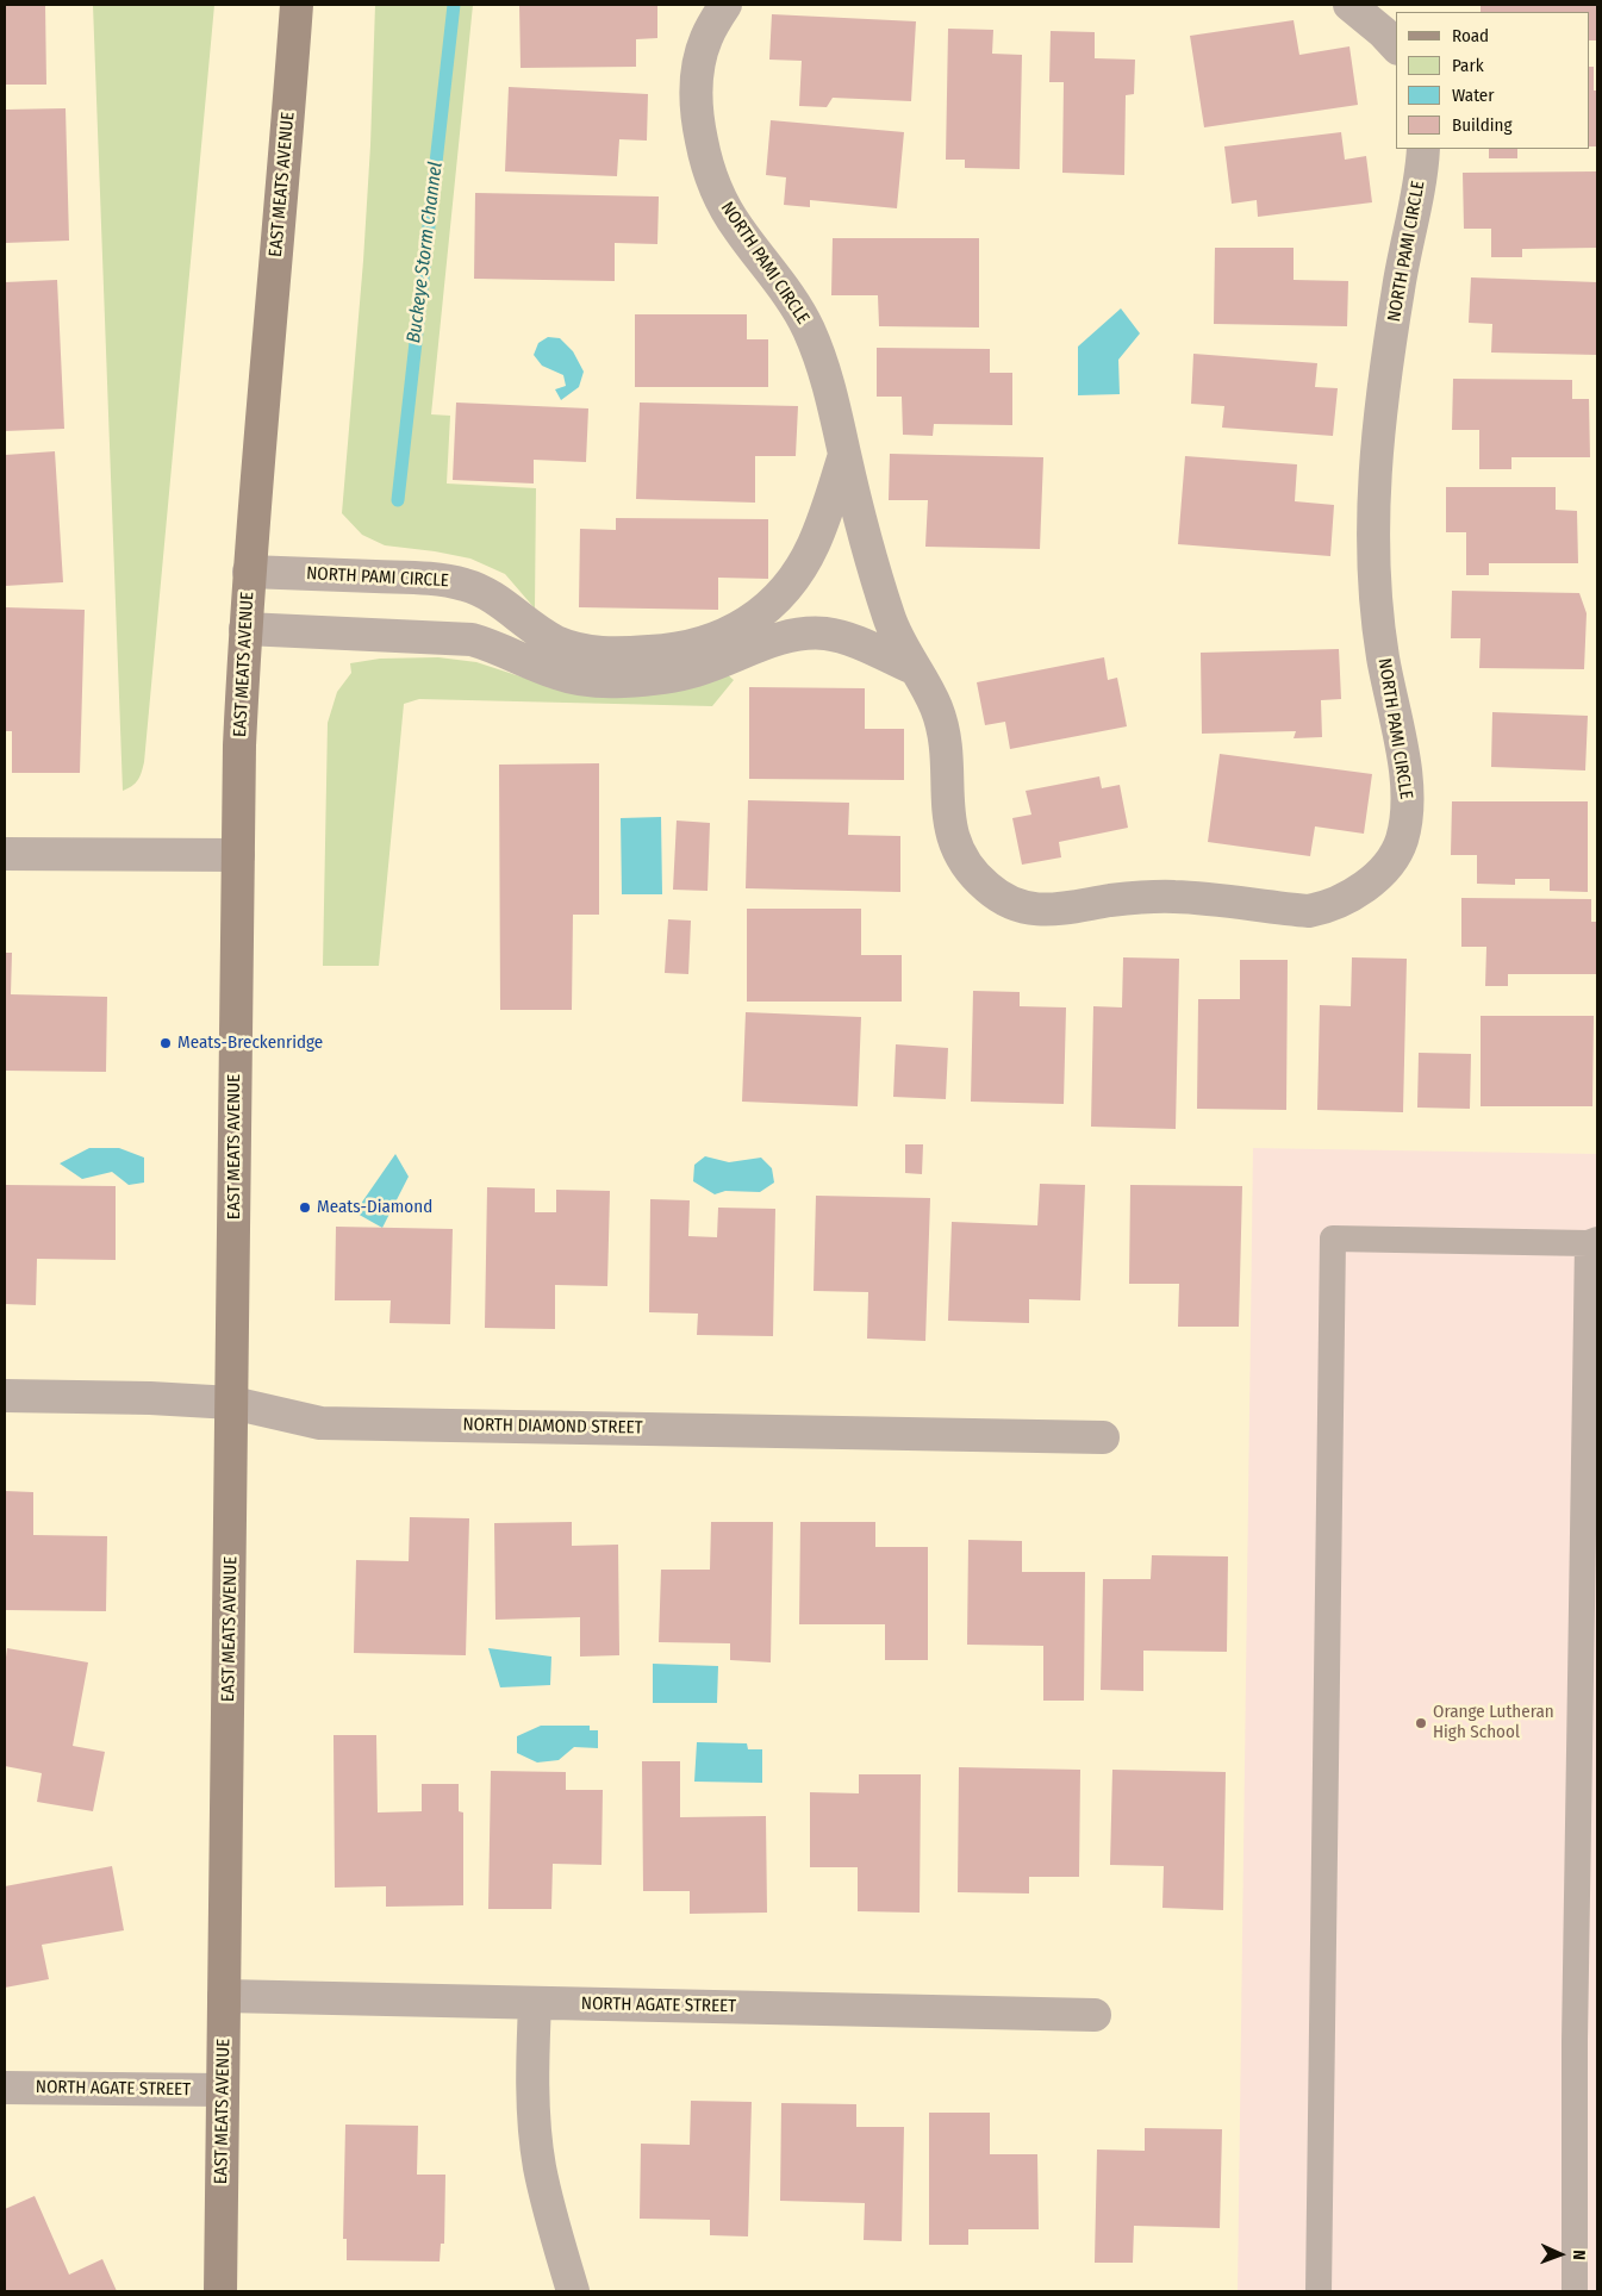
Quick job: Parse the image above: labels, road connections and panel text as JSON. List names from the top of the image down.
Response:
{
  "streets": {
    "street": [
      "EAST MEATS AVENUE",
      "NORTH PAMI CIRCLE",
      "NORTH DIAMOND STREET",
      "NORTH AGATE STREET"
    ]
  },
  "crossings": [
    ["EAST MEATS AVENUE", "NORTH PAMI CIRCLE"],
    ["EAST MEATS AVENUE", "NORTH DIAMOND STREET"],
    ["EAST MEATS AVENUE", "NORTH AGATE STREET"]
  ],
  "water": ["Buckeye Storm Channel"],
  "places": ["Meats-Breckenridge", "Meats-Diamond", "Orange Lutheran High School"],
  "legend": [
    "Road",
    "Park",
    "Water",
    "Building"
  ],
  "north": "right"
}
